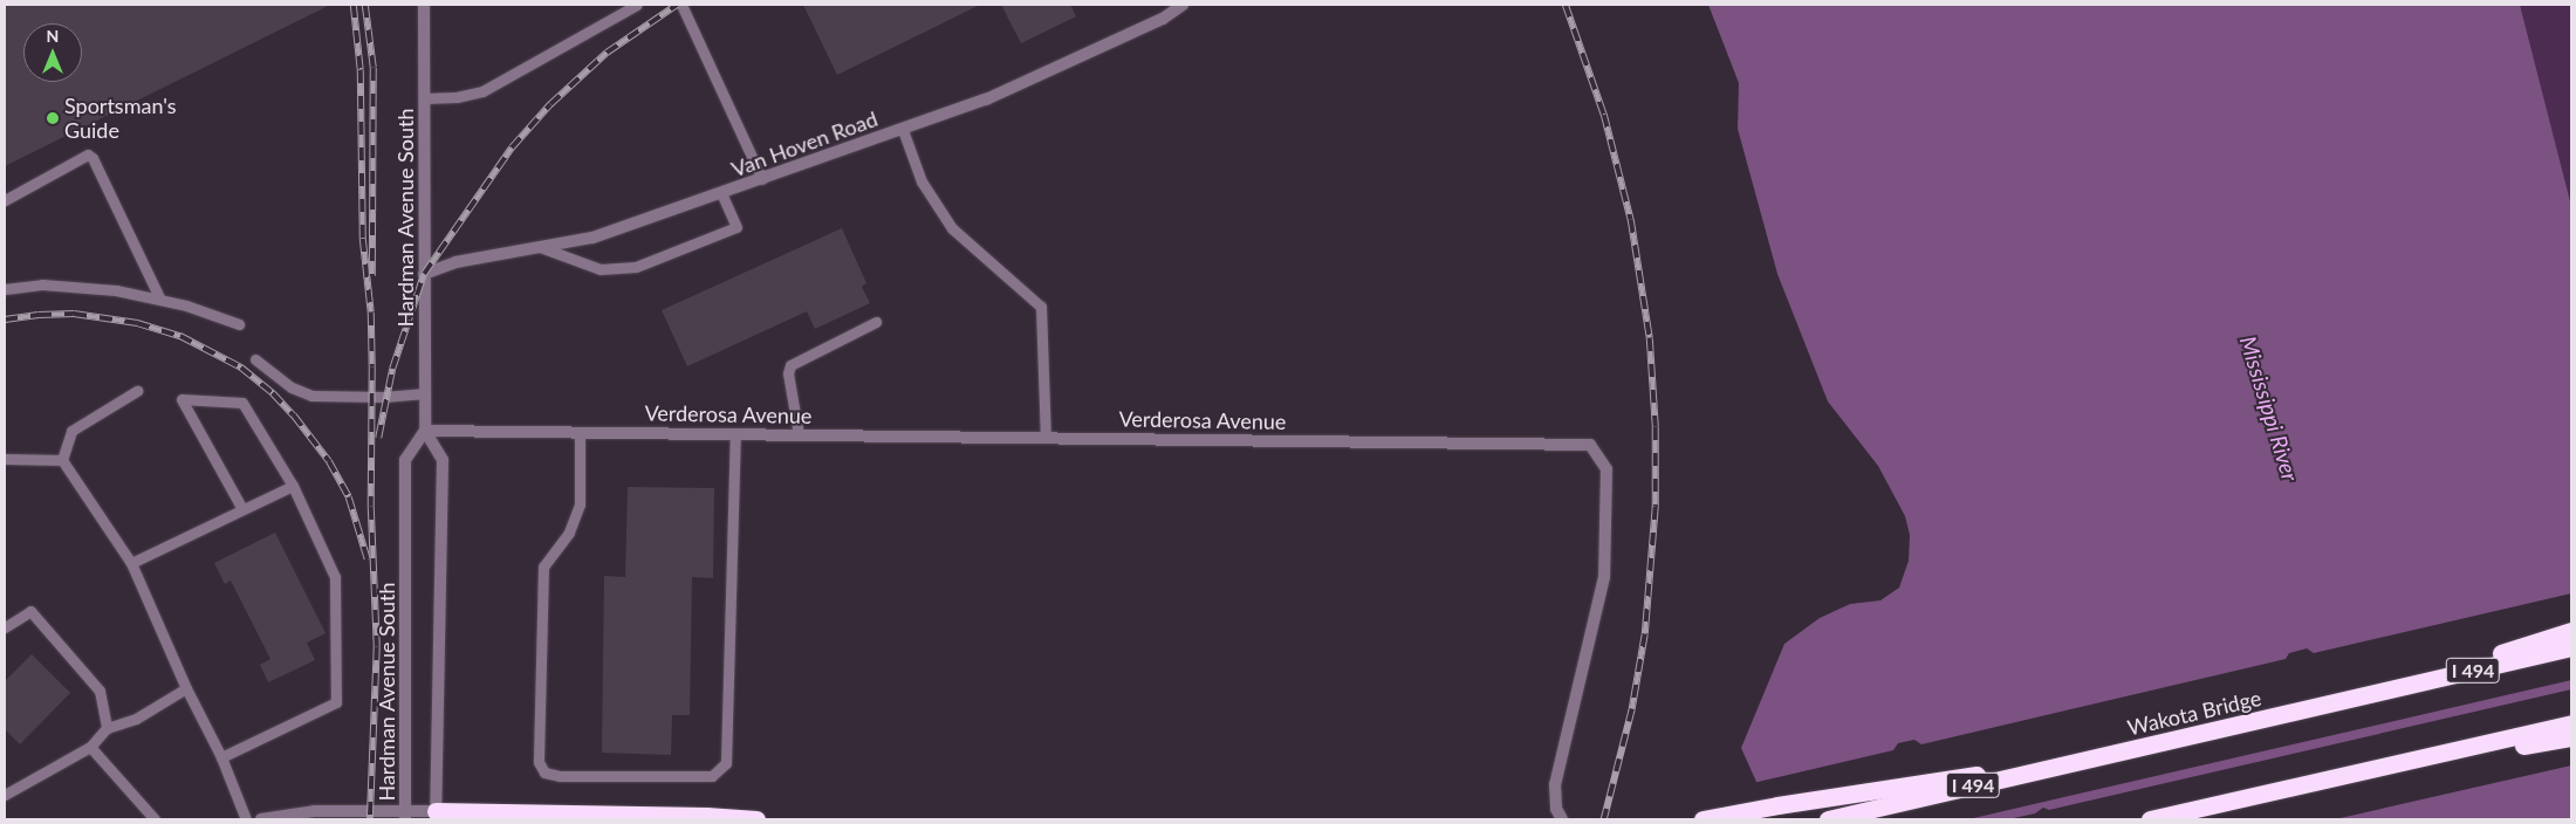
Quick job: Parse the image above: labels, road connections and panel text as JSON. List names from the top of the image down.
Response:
{
  "streets": {
    "highway": ["I 494", "Wakota Bridge"],
    "street": ["Van Hoven Road", "Hardman Avenue South", "Verderosa Avenue"]
  },
  "crossings": [
    ["Van Hoven Road", "Hardman Avenue South"],
    ["Hardman Avenue South", "Verderosa Avenue"]
  ],
  "water": ["Mississippi River"],
  "places": ["Sportsman's Guide"],
  "north": "top"
}
